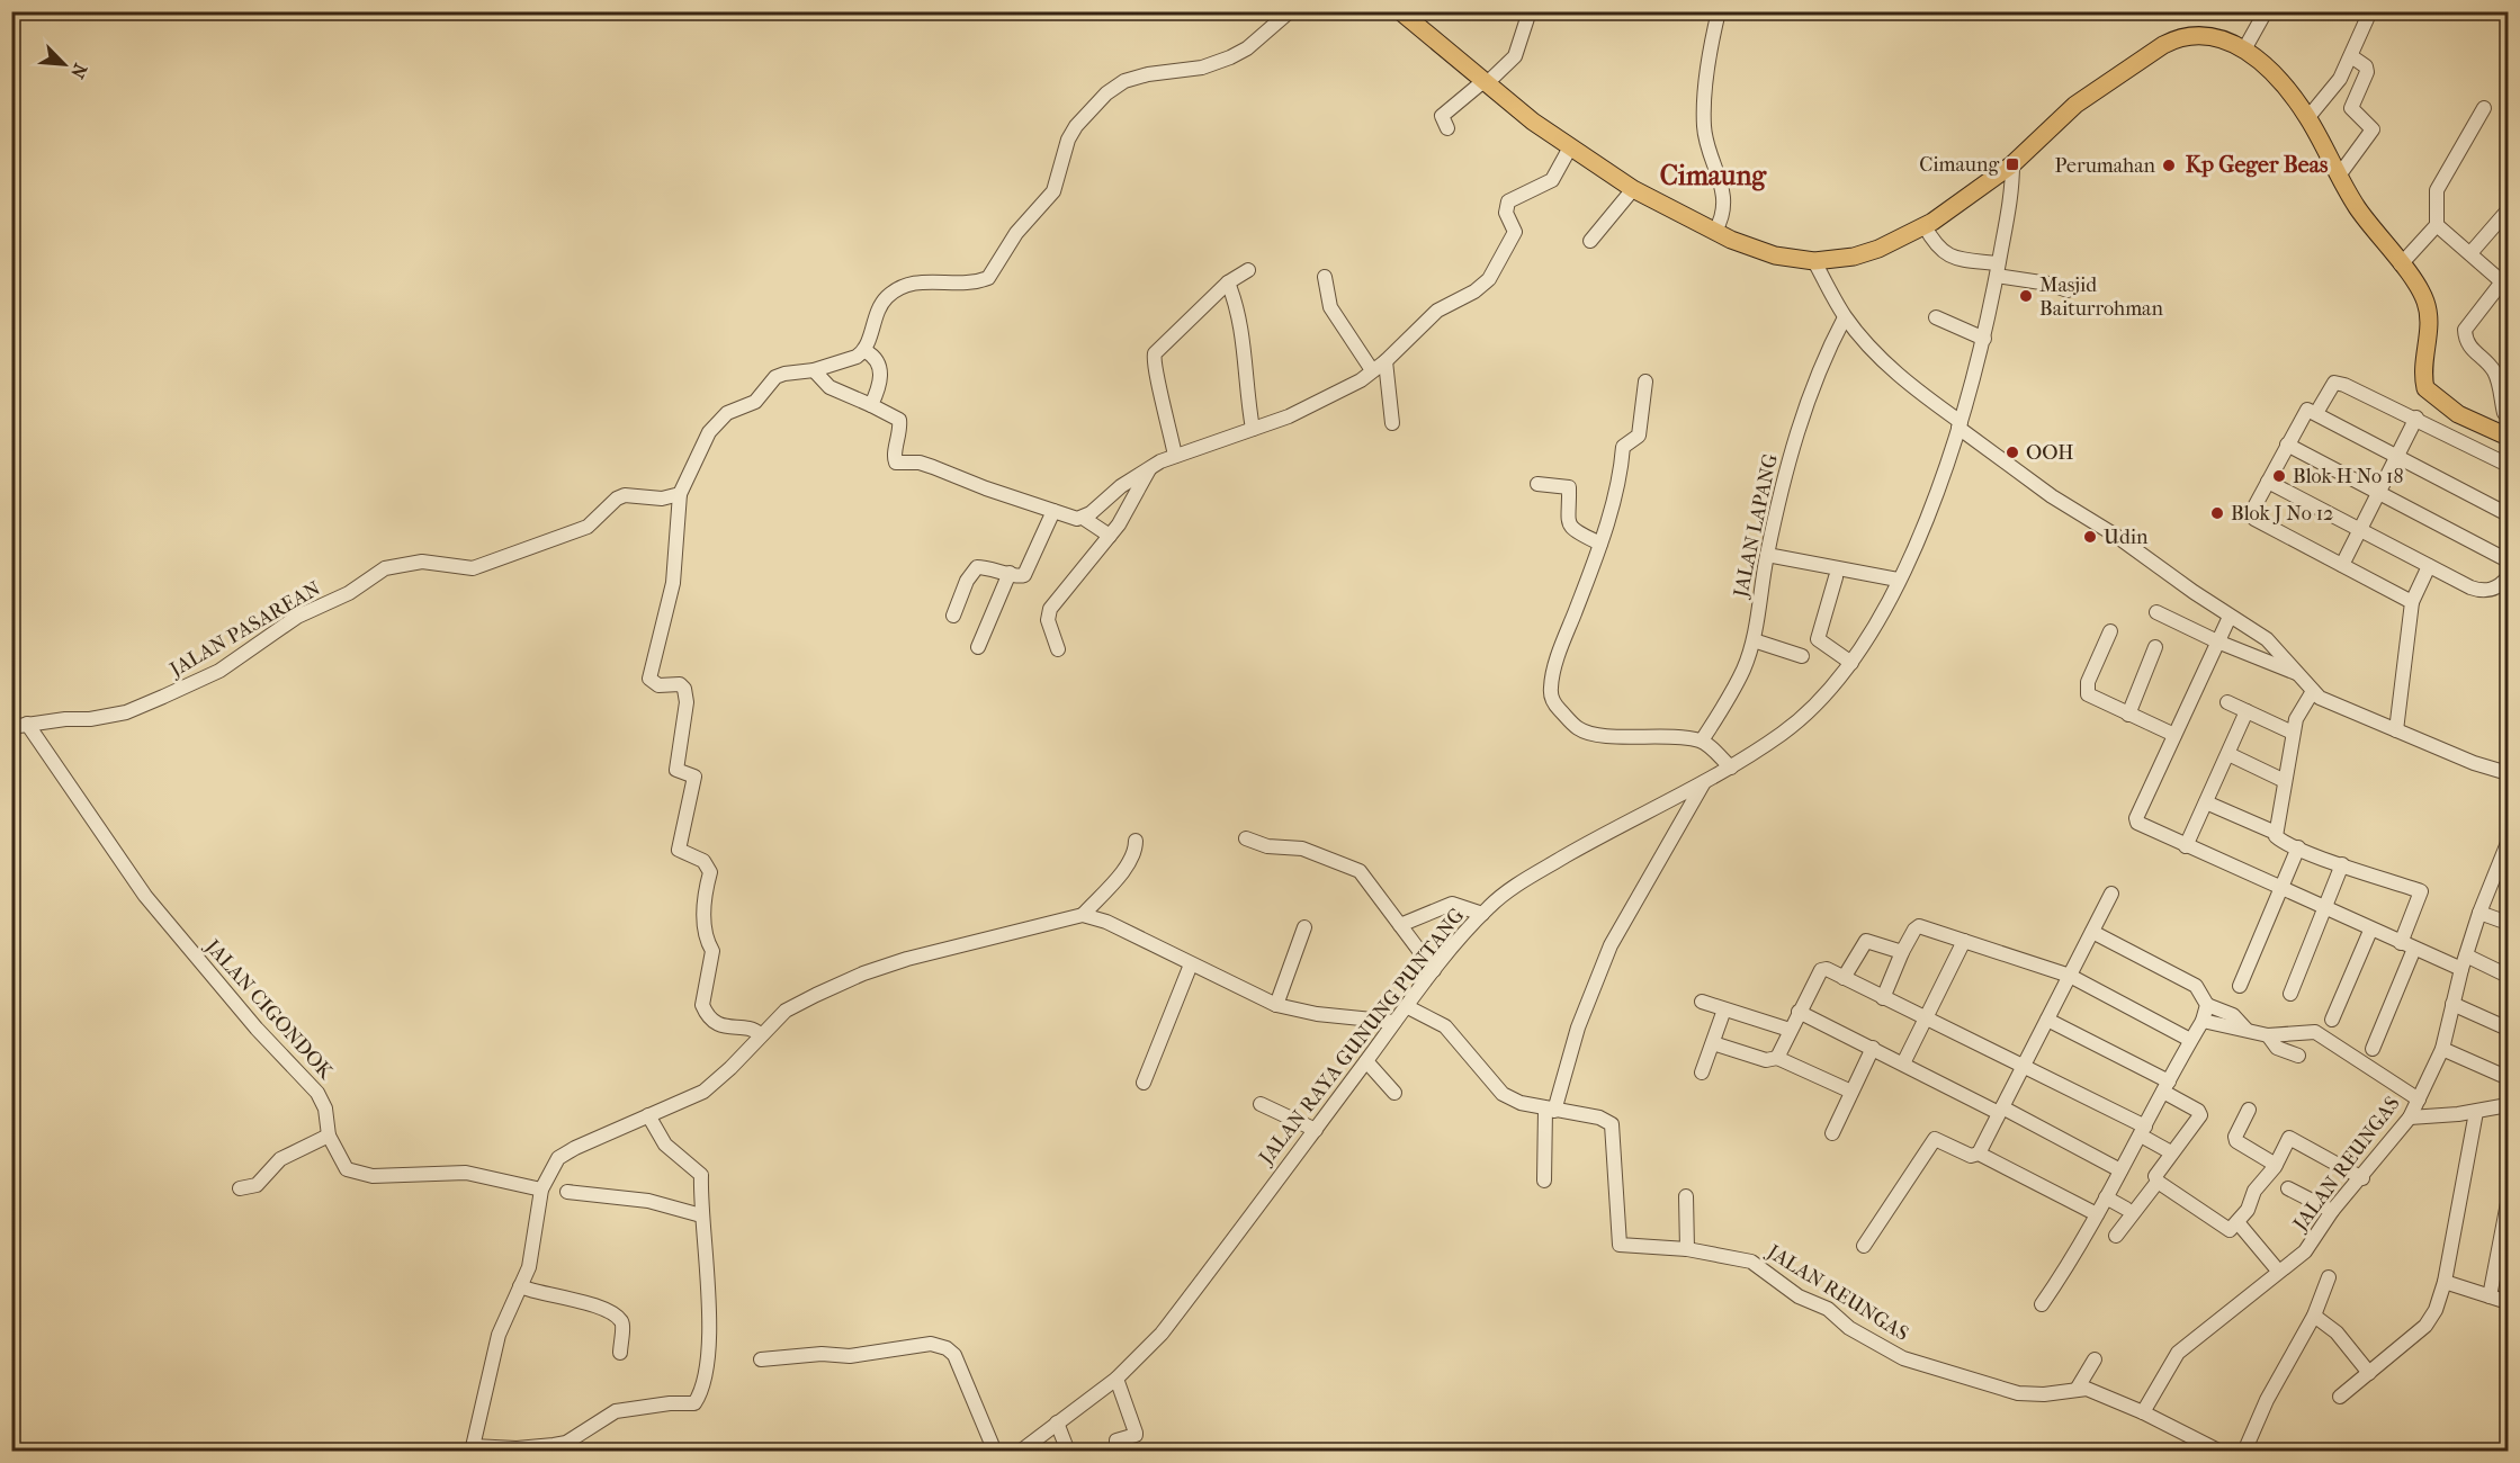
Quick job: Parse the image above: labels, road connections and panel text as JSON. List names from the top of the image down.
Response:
{
  "streets": {
    "street": [
      "JALAN LAPANG",
      "JALAN PASAREAN",
      "JALAN CIGONDOK",
      "JALAN RAYA GUNUNG PUNTANG",
      "JALAN REUNGAS"
    ]
  },
  "crossings": [
    ["JALAN PASAREAN", "JALAN CIGONDOK"],
    ["JALAN RAYA GUNUNG PUNTANG", "JALAN REUNGAS"]
  ],
  "districts": ["Kp Geger Beas", "Cimaung"],
  "places": {
    "transit": ["Cimaung"],
    "other": [
      "Perumahan",
      "Masjid Baiturrohman",
      "OOH",
      "Blok H No 18",
      "Blok J No 12",
      "Udin"
    ]
  },
  "north": "bottom right"
}
